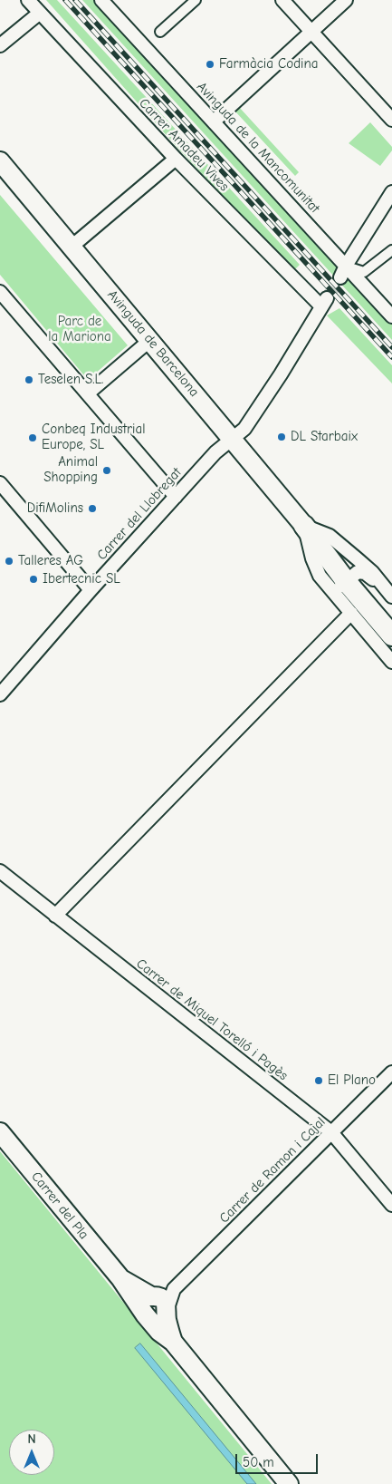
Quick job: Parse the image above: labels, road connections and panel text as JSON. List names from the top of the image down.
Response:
{
  "streets": {
    "main road": ["Avinguda de Barcelona", "Carrer del Pla"],
    "street": [
      "Carrer Amadeu Vives",
      "Avinguda de la Mancomunitat",
      "Carrer del Llobregat",
      "Carrer de Miquel Torelló i Pagès",
      "Carrer de Ramon i Cajal"
    ]
  },
  "crossings": [
    ["Carrer Amadeu Vives", "Carrer del Llobregat"],
    ["Avinguda de Barcelona", "Carrer del Llobregat"],
    ["Carrer de Miquel Torelló i Pagès", "Carrer de Ramon i Cajal"],
    ["Carrer de Ramon i Cajal", "Carrer del Pla"]
  ],
  "parks": ["Parc de la Mariona"],
  "places": [
    "Farmàcia Codina",
    "Teselen S.L.",
    "DL Starbaix",
    "Conbeq Industrial Europe, SL",
    "Animal Shopping",
    "DifiMolins",
    "Talleres AG",
    "Ibertecnic SL",
    "El Plano"
  ],
  "scale_bar": "50 m",
  "north": "top"
}
